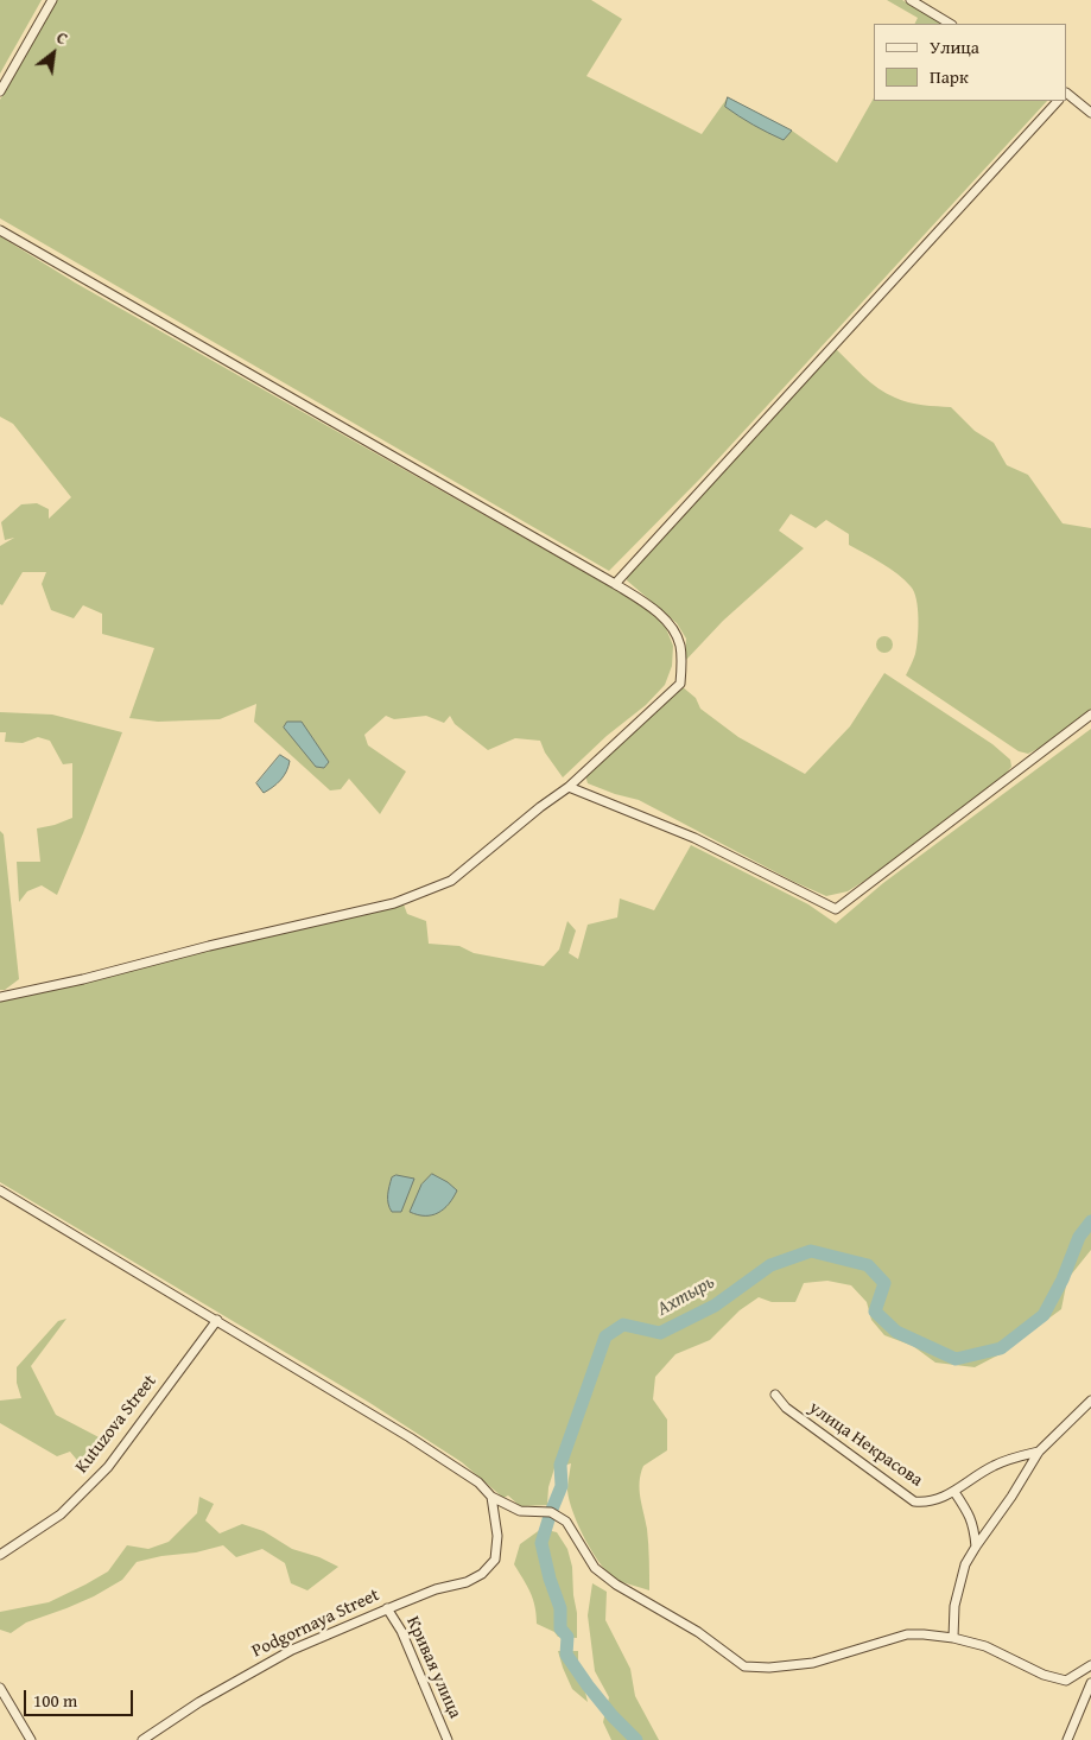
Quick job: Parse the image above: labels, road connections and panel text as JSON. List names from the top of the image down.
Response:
{
  "streets": {
    "street": [
      "Kutuzova Street",
      "улица Некрасова",
      "Podgornaya Street",
      "Кривая улица"
    ]
  },
  "crossings": [
    ["Podgornaya Street", "Кривая улица"]
  ],
  "water": ["Ахтырь"],
  "legend": ["Улица", "Парк"],
  "scale_bar": "100 m",
  "north": "top right"
}
